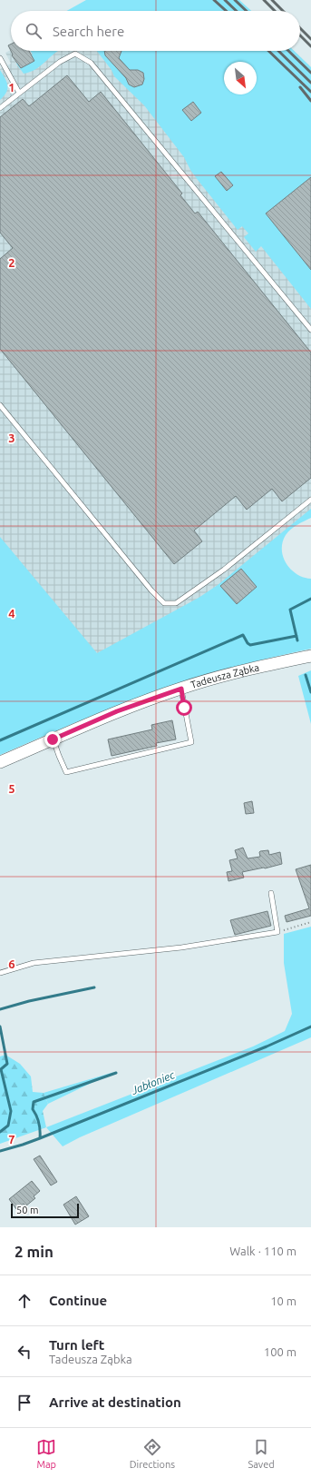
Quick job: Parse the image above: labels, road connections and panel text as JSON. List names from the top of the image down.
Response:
{
  "streets": {
    "street": ["Tadeusza Ząbka"]
  },
  "water": ["Jabłoniec"],
  "scale_bar": "50 m",
  "north": "bottom right",
  "page": {
    "search": "Search here",
    "scale": "50 m",
    "heading": ["2 min", "Walk · 110 m"],
    "list": [
      ["Continue", "10 m"],
      ["Turn left", "Tadeusza Ząbka", "100 m"],
      "Arrive at destination"
    ],
    "nav": ["Map", "Directions", "Saved"]
  },
  "grid": {
    "rows": [
      "1",
      "2",
      "3",
      "4",
      "5",
      "6",
      "7"
    ]
  }
}
